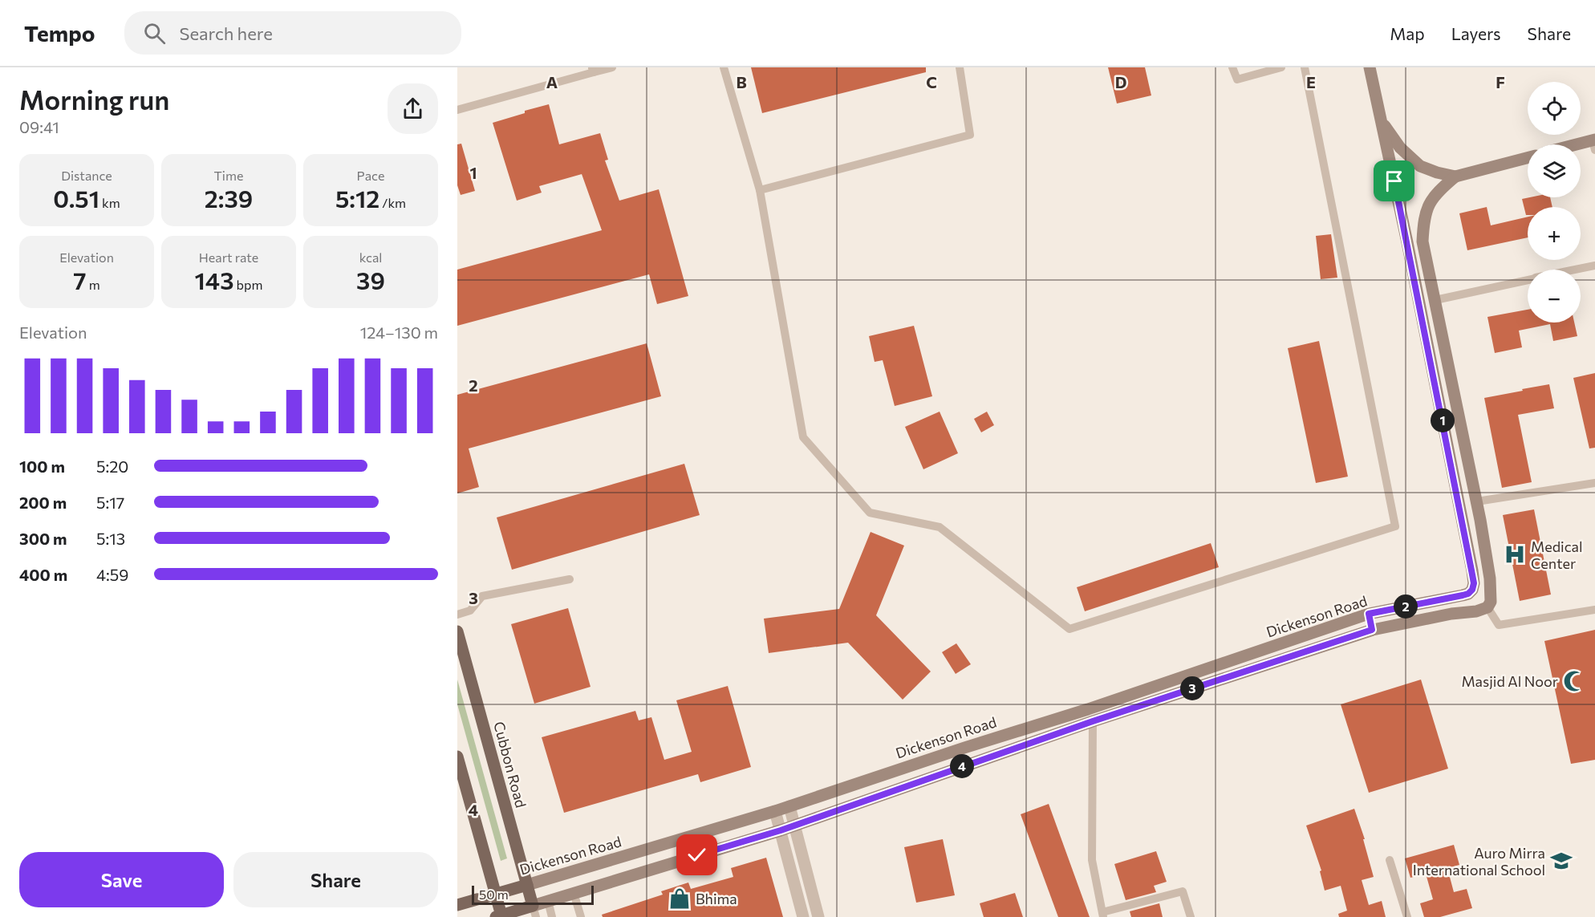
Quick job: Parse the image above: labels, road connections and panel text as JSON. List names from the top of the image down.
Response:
{
  "streets": {
    "main road": ["Dickenson Road", "Cubbon Road"]
  },
  "crossings": [
    ["Dickenson Road", "Cubbon Road"]
  ],
  "places": {
    "hospital": ["Medical Center"],
    "mosque": ["Masjid Al Noor"],
    "school or university": ["Auro Mirra International School"],
    "shop": ["Bhima"]
  },
  "scale_bar": "50 m",
  "page": {
    "header": "Tempo",
    "search": "Search here",
    "nav": ["Map", "Layers", "Share"],
    "heading": ["Morning run", "09:41"],
    "map_buttons": ["+", "−"],
    "stats": [
      ["Distance", "0.51 km"],
      ["Time", "2:39"],
      ["Pace", "5:12 /km"],
      ["Elevation", "7 m"],
      ["Heart rate", "143 bpm"],
      ["kcal", "39"]
    ],
    "chart": ["Elevation", "124–130 m"],
    "pins": [
      "1",
      "2",
      "3",
      "4"
    ],
    "list": [
      {
        "name": "100 m",
        "note": "5:20"
      },
      {
        "name": "200 m",
        "note": "5:17"
      },
      {
        "name": "300 m",
        "note": "5:13"
      },
      {
        "name": "400 m",
        "note": "4:59"
      }
    ],
    "buttons": ["Save", "Share"],
    "scale": "50 m"
  },
  "grid": {
    "columns": [
      "A",
      "B",
      "C",
      "D",
      "E",
      "F"
    ],
    "rows": [
      "1",
      "2",
      "3",
      "4"
    ]
  }
}
